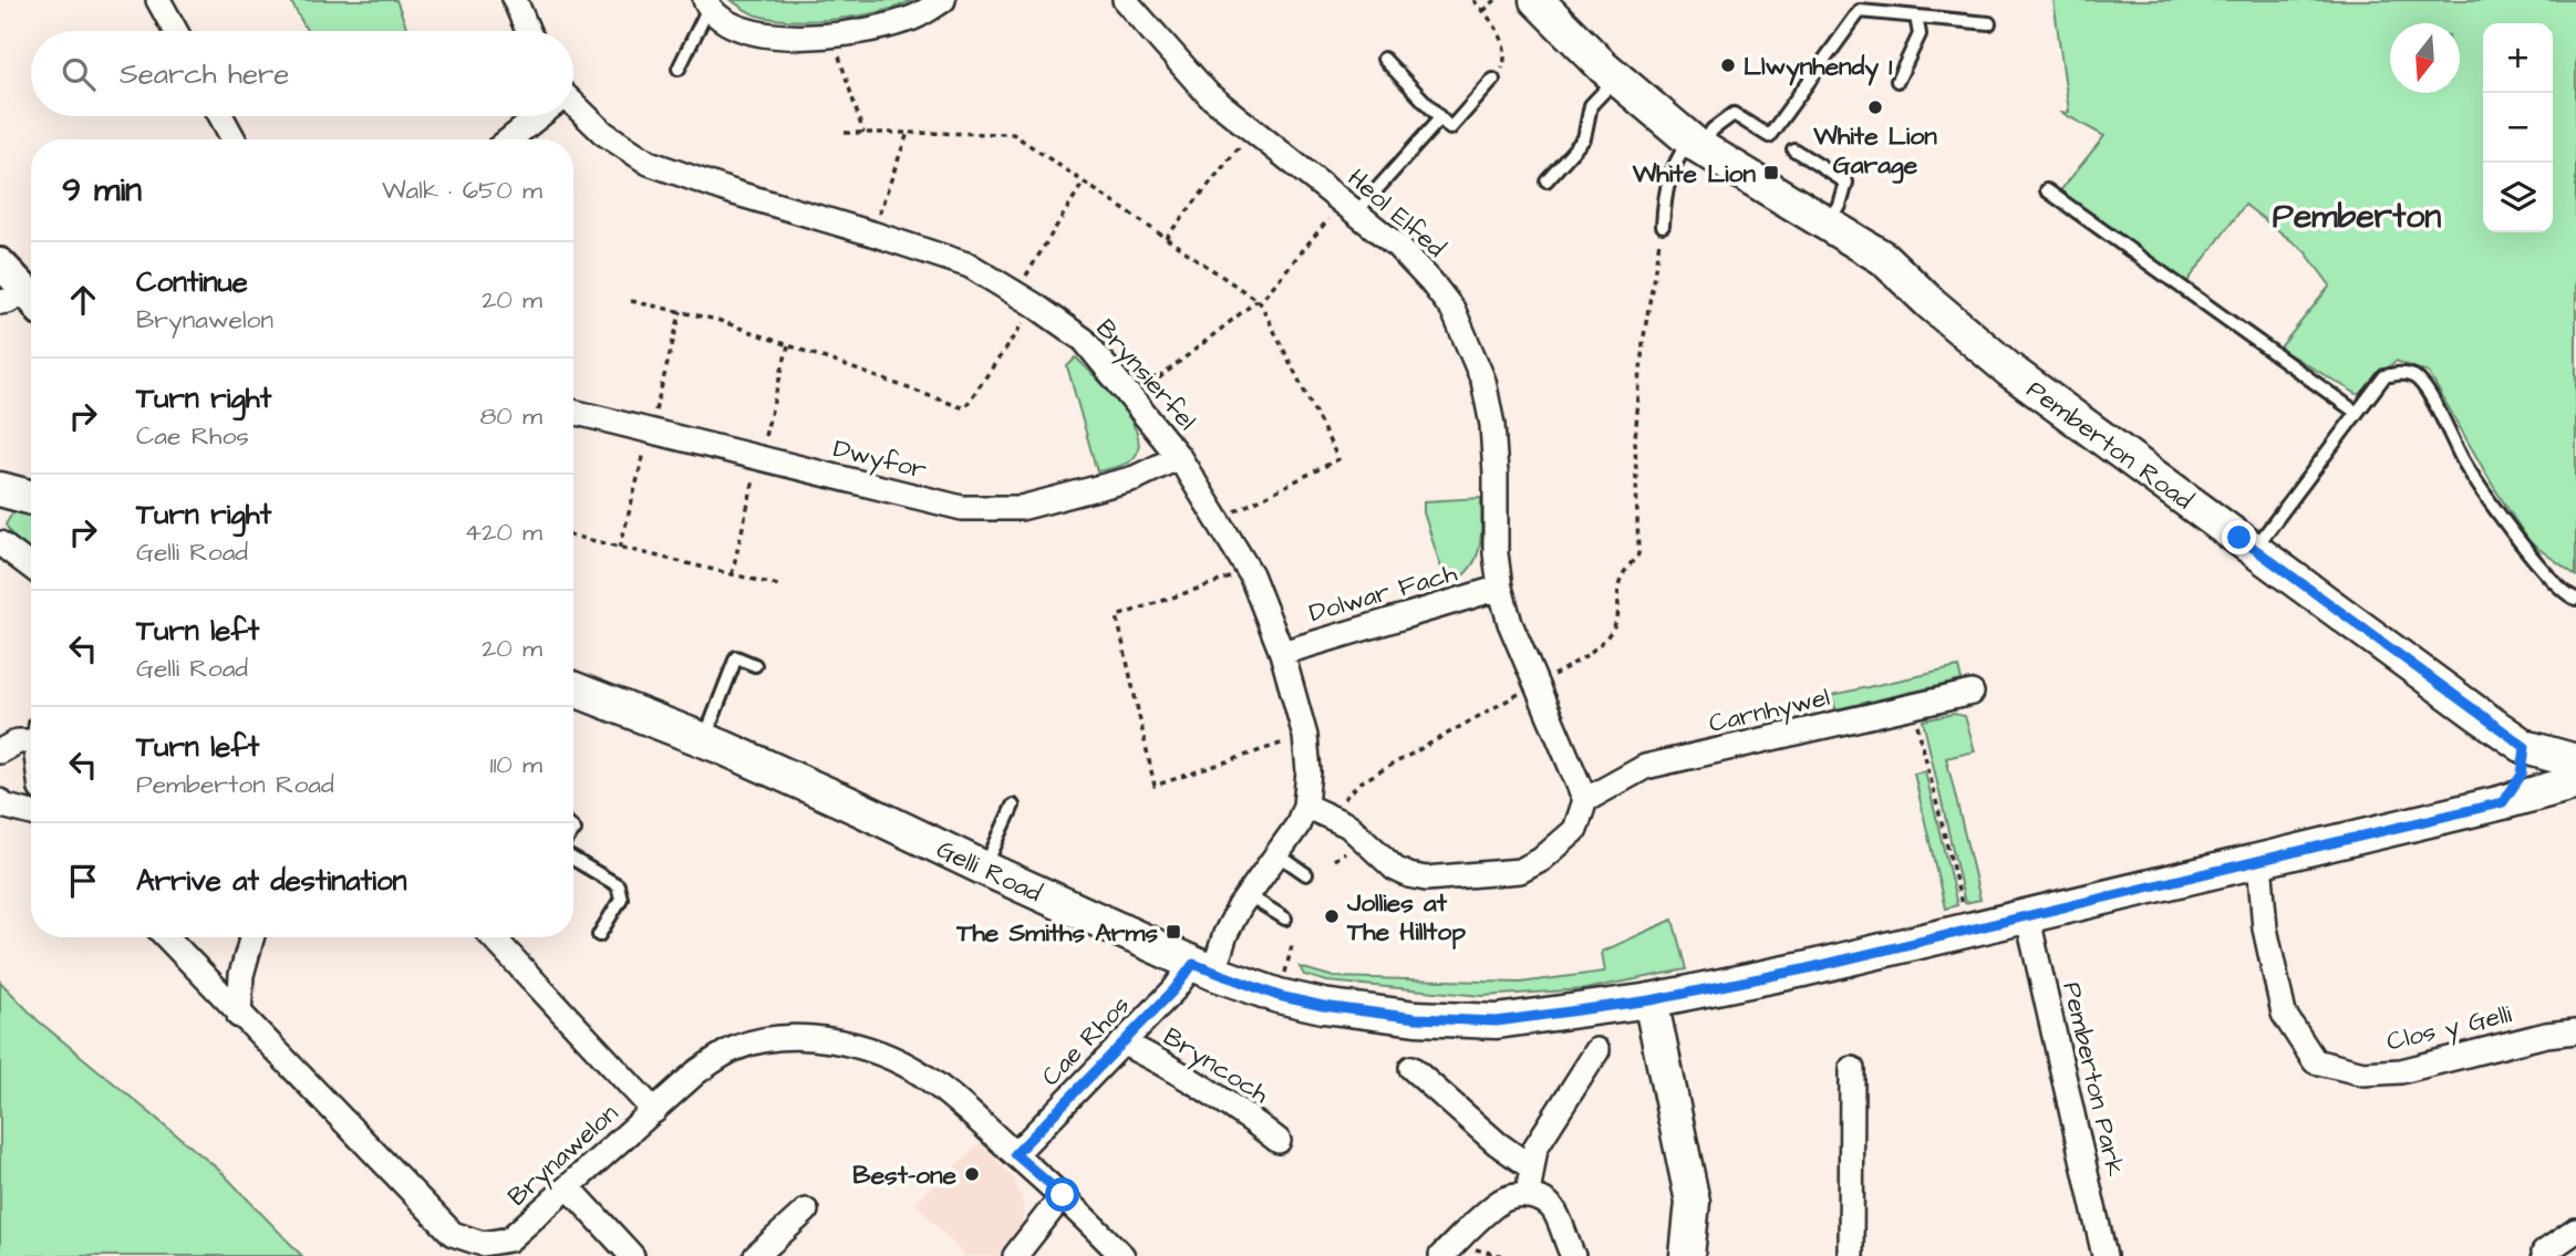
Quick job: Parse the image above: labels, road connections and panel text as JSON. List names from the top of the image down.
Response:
{
  "streets": {
    "main road": ["Pemberton Road", "Gelli Road"],
    "street": [
      "Heol Elfed",
      "Brynsierfel",
      "Dwyfor",
      "Dolwar Fach",
      "Carnhywel",
      "Clos y Gelli",
      "Cae Rhos",
      "Bryncoch",
      "Pemberton Park",
      "Brynawelon"
    ]
  },
  "crossings": [
    ["Heol Elfed", "Dolwar Fach"],
    ["Brynsierfel", "Dwyfor"],
    ["Brynsierfel", "Dolwar Fach"],
    ["Brynsierfel", "Gelli Road"],
    ["Brynsierfel", "Cae Rhos"],
    ["Gelli Road", "Clos y Gelli"],
    ["Gelli Road", "Cae Rhos"],
    ["Gelli Road", "Pemberton Park"],
    ["Cae Rhos", "Bryncoch"],
    ["Cae Rhos", "Brynawelon"]
  ],
  "districts": ["Pemberton"],
  "places": {
    "other": [
      "Llwynhendy 1",
      "White Lion Garage",
      "Jollies at The Hilltop",
      "Best-one"
    ],
    "transit": ["White Lion", "The Smiths Arms"]
  },
  "north": "bottom",
  "page": {
    "map_buttons": ["+", "−"],
    "search": "Search here",
    "heading": ["9 min", "Walk · 650 m"],
    "list": [
      ["Continue", "Brynawelon", "20 m"],
      ["Turn right", "Cae Rhos", "80 m"],
      ["Turn right", "Gelli Road", "420 m"],
      ["Turn left", "Gelli Road", "20 m"],
      ["Turn left", "Pemberton Road", "110 m"],
      "Arrive at destination"
    ]
  }
}
